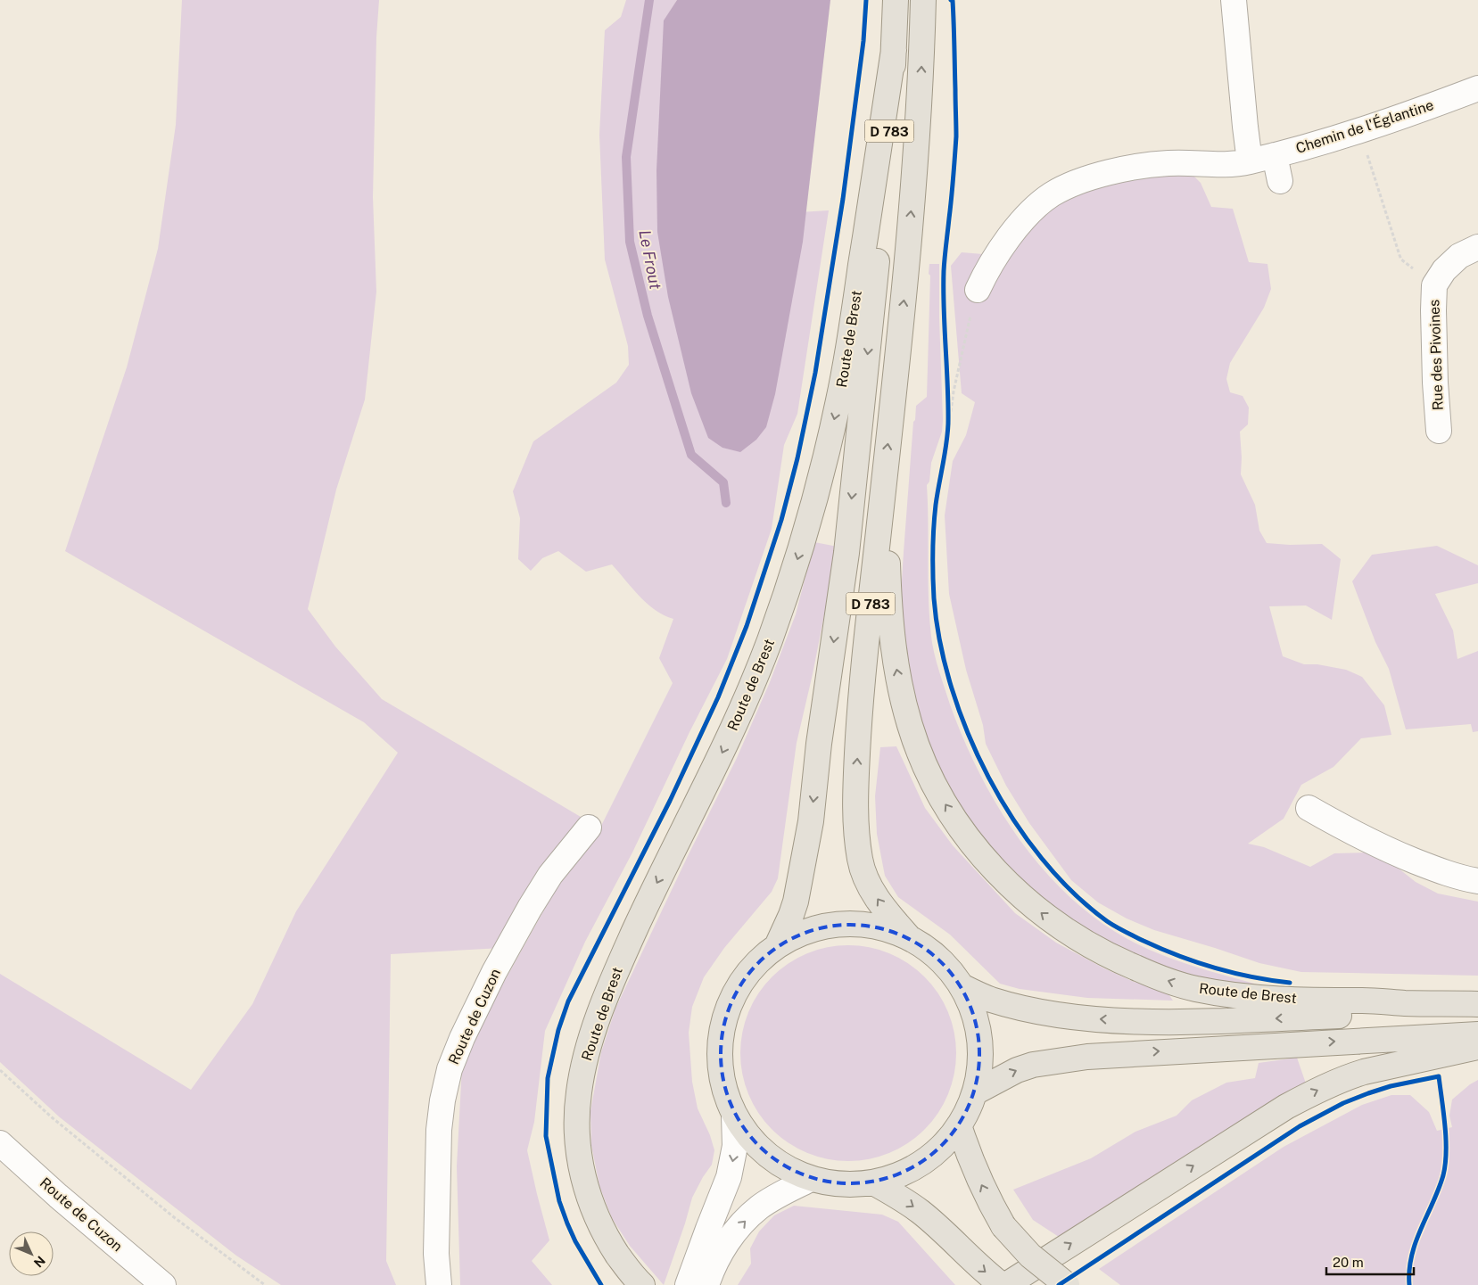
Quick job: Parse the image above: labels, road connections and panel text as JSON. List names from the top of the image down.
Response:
{
  "streets": {
    "main road": ["D 783", "Route de Brest"],
    "street": ["Chemin de l'Églantine", "Rue des Pivoines", "Route de Cuzon"]
  },
  "water": ["Le Frout"],
  "scale_bar": "20 m",
  "north": "bottom right"
}
